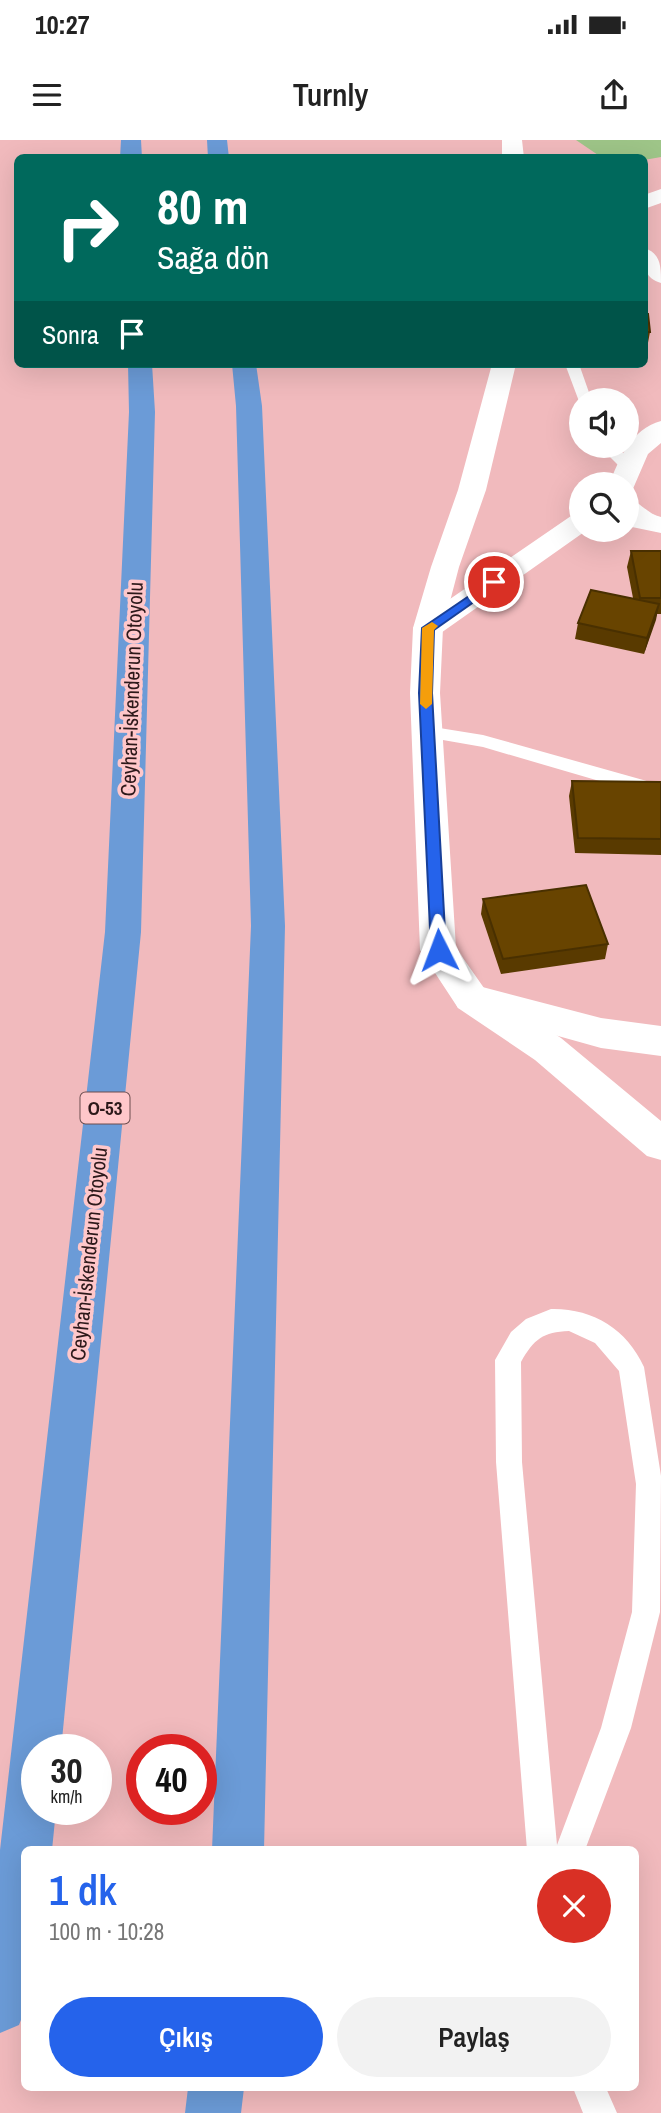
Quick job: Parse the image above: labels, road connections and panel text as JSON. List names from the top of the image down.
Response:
{
  "streets": {
    "highway": ["Ceyhan-İskenderun Otoyolu", "O-53"]
  },
  "page": {
    "status": "10:27",
    "header": "Turnly",
    "turn": ["80 m", "Sağa dön"],
    "then": "Sonra",
    "speed": "30 km/h",
    "limit": "40",
    "heading": ["1 dk", "100 m · 10:28"],
    "buttons": ["Çıkış", "Paylaş"]
  }
}
